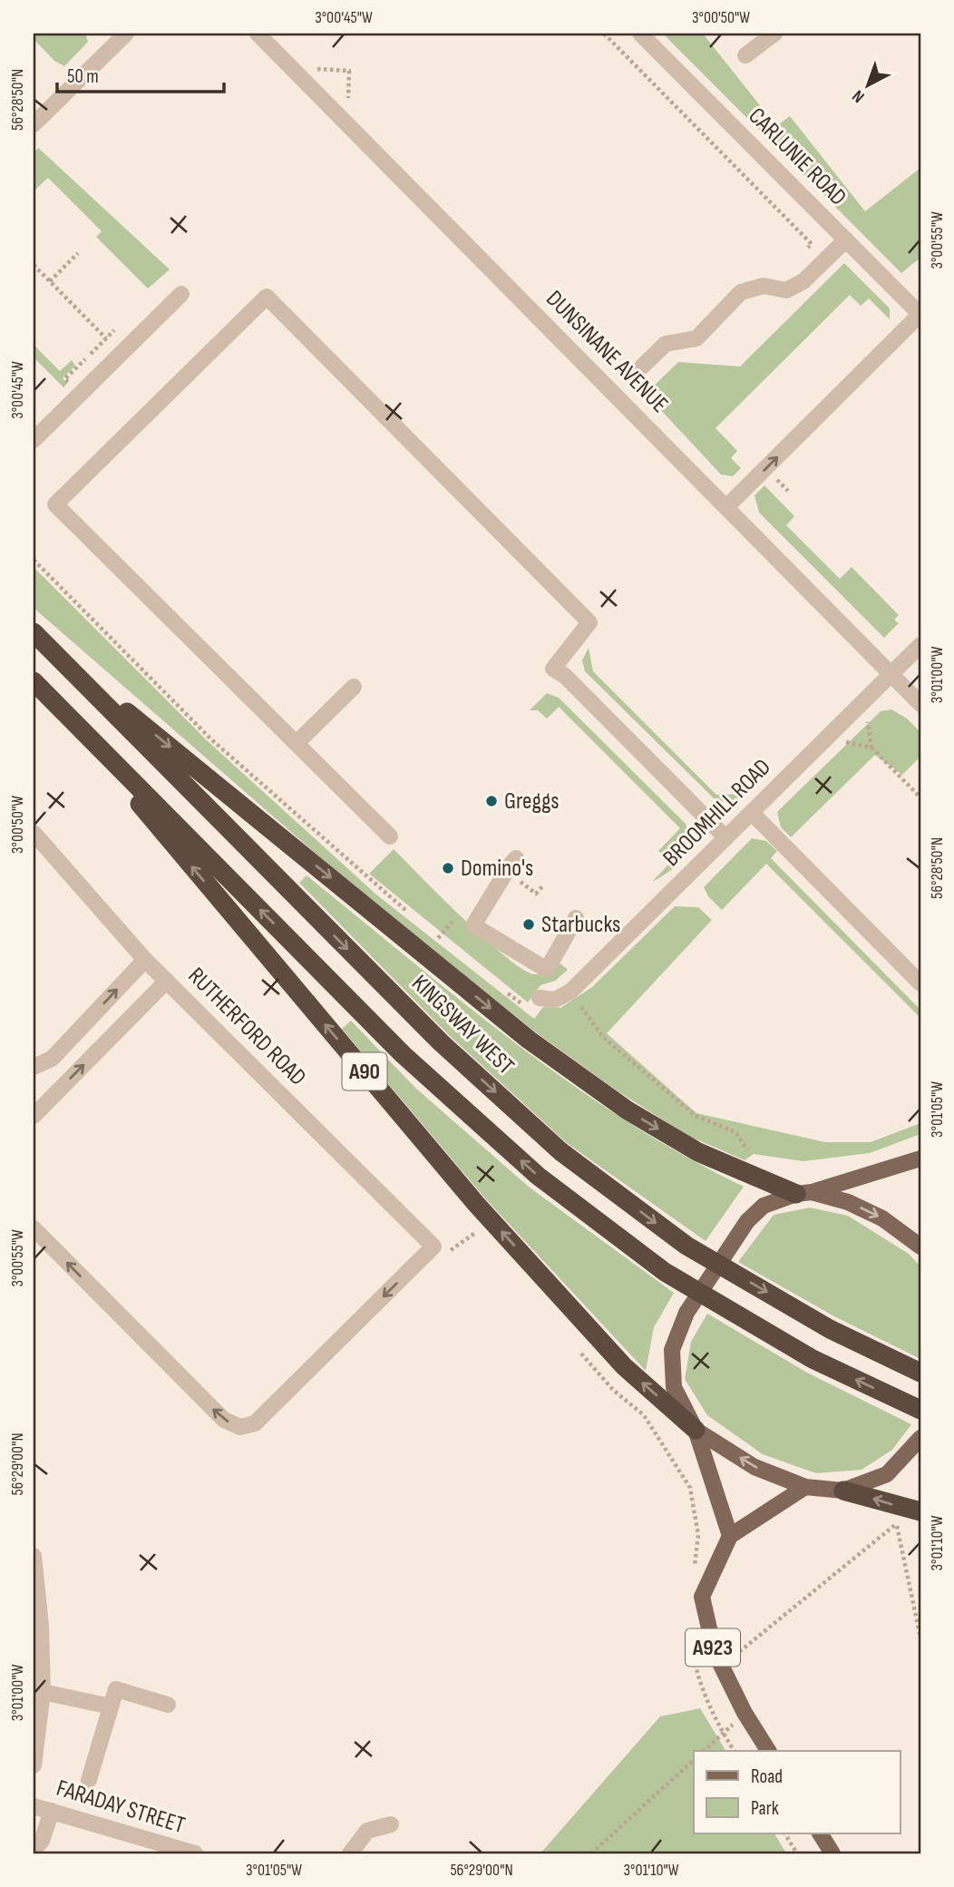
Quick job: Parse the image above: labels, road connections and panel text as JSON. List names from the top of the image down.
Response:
{
  "streets": {
    "highway": ["KINGSWAY WEST", "A90"],
    "main road": ["A923"],
    "street": [
      "CARLUNIE ROAD",
      "DUNSINANE AVENUE",
      "BROOMHILL ROAD",
      "RUTHERFORD ROAD",
      "FARADAY STREET"
    ]
  },
  "crossings": [
    ["DUNSINANE AVENUE", "BROOMHILL ROAD"]
  ],
  "places": ["Greggs", "Domino's", "Starbucks"],
  "legend": ["Road", "Park"],
  "scale_bar": "50 m",
  "north": "bottom left",
  "coordinates": [
    "3°00'45\"W",
    "3°00'50\"W",
    "56°28'50\"N",
    "3°00'55\"W",
    "3°01'00\"W",
    "3°01'05\"W",
    "56°29'00\"N",
    "3°01'10\"W"
  ]
}
